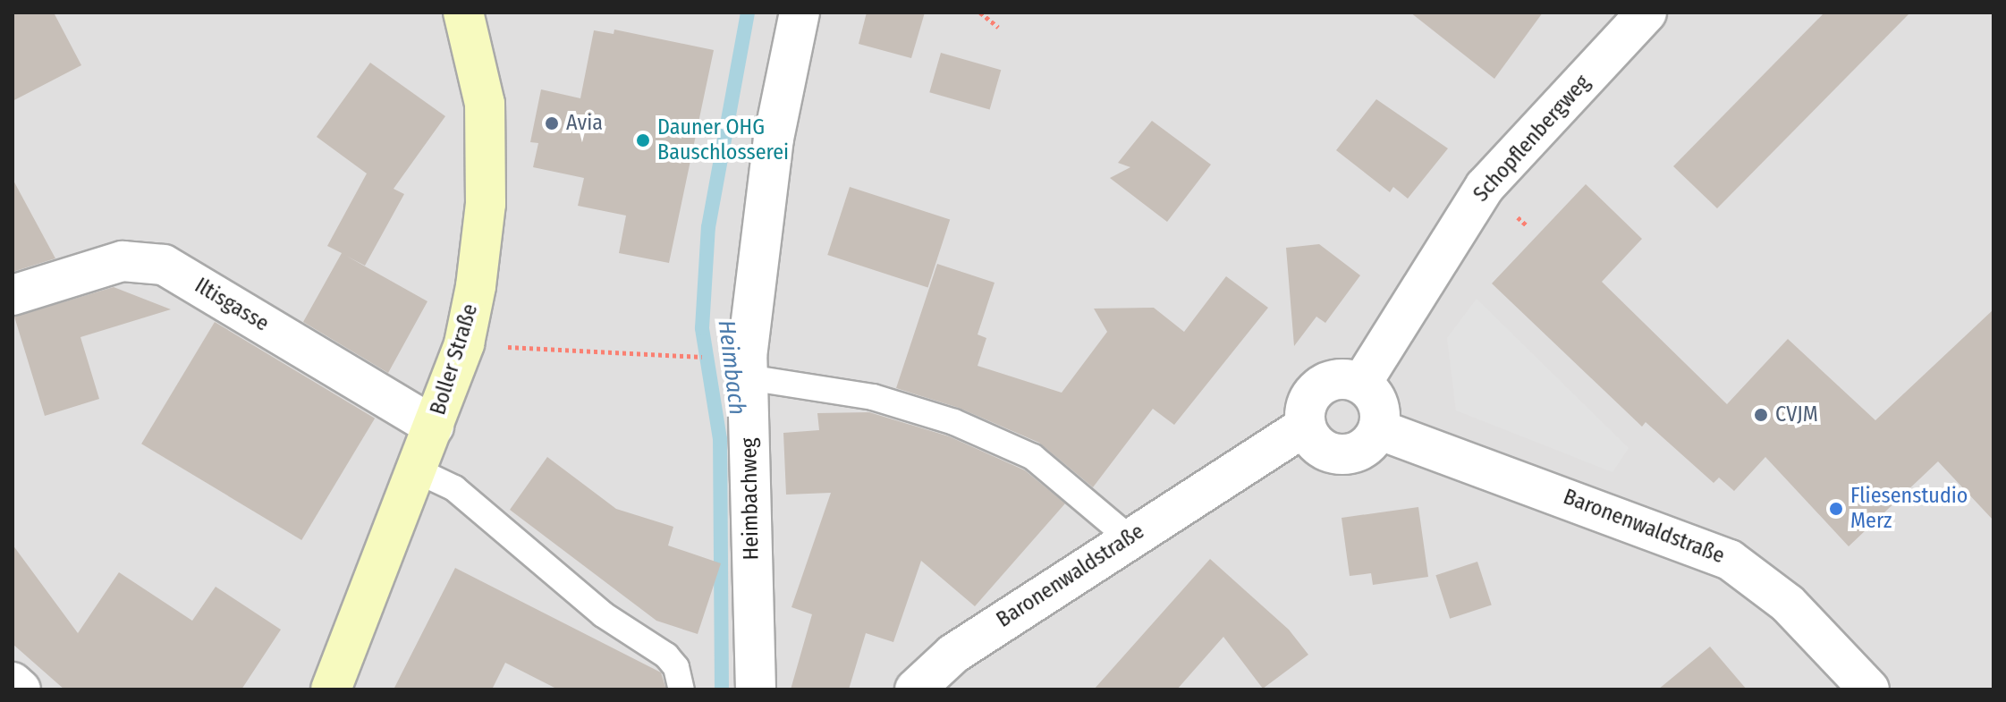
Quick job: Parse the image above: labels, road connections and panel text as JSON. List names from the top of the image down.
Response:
{
  "streets": {
    "main road": ["Boller Straße"],
    "street": [
      "Schopflenbergweg",
      "Iltisgasse",
      "Heimbachweg",
      "Baronenwaldstraße"
    ]
  },
  "crossings": [
    ["Schopflenbergweg", "Baronenwaldstraße"],
    ["Iltisgasse", "Boller Straße"]
  ],
  "water": ["Heimbach"],
  "places": [
    "Avia",
    "Dauner OHG Bauschlosserei",
    "CVJM",
    "Fliesenstudio Merz"
  ]
}
